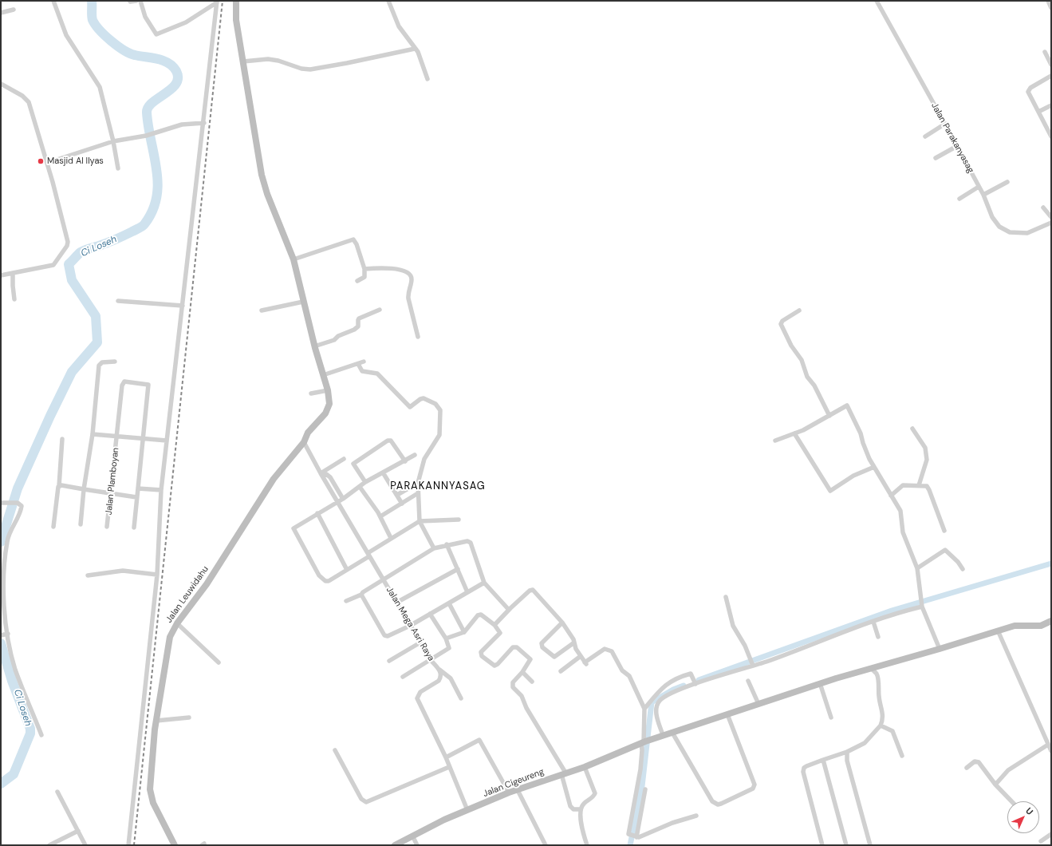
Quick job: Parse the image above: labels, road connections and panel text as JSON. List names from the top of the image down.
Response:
{
  "streets": {
    "street": [
      "Jalan Parakanyasag",
      "Jalan Plamboyan",
      "Jalan Leuwidahu",
      "Jalan Mega Asri Raya",
      "Jalan Cigeureng"
    ]
  },
  "crossings": [
    ["Jalan Leuwidahu", "Jalan Mega Asri Raya"],
    ["Jalan Mega Asri Raya", "Jalan Cigeureng"]
  ],
  "districts": ["PARAKANNYASAG"],
  "water": ["Ci Loseh"],
  "places": ["Masjid Al Ilyas"],
  "north": "top right"
}
